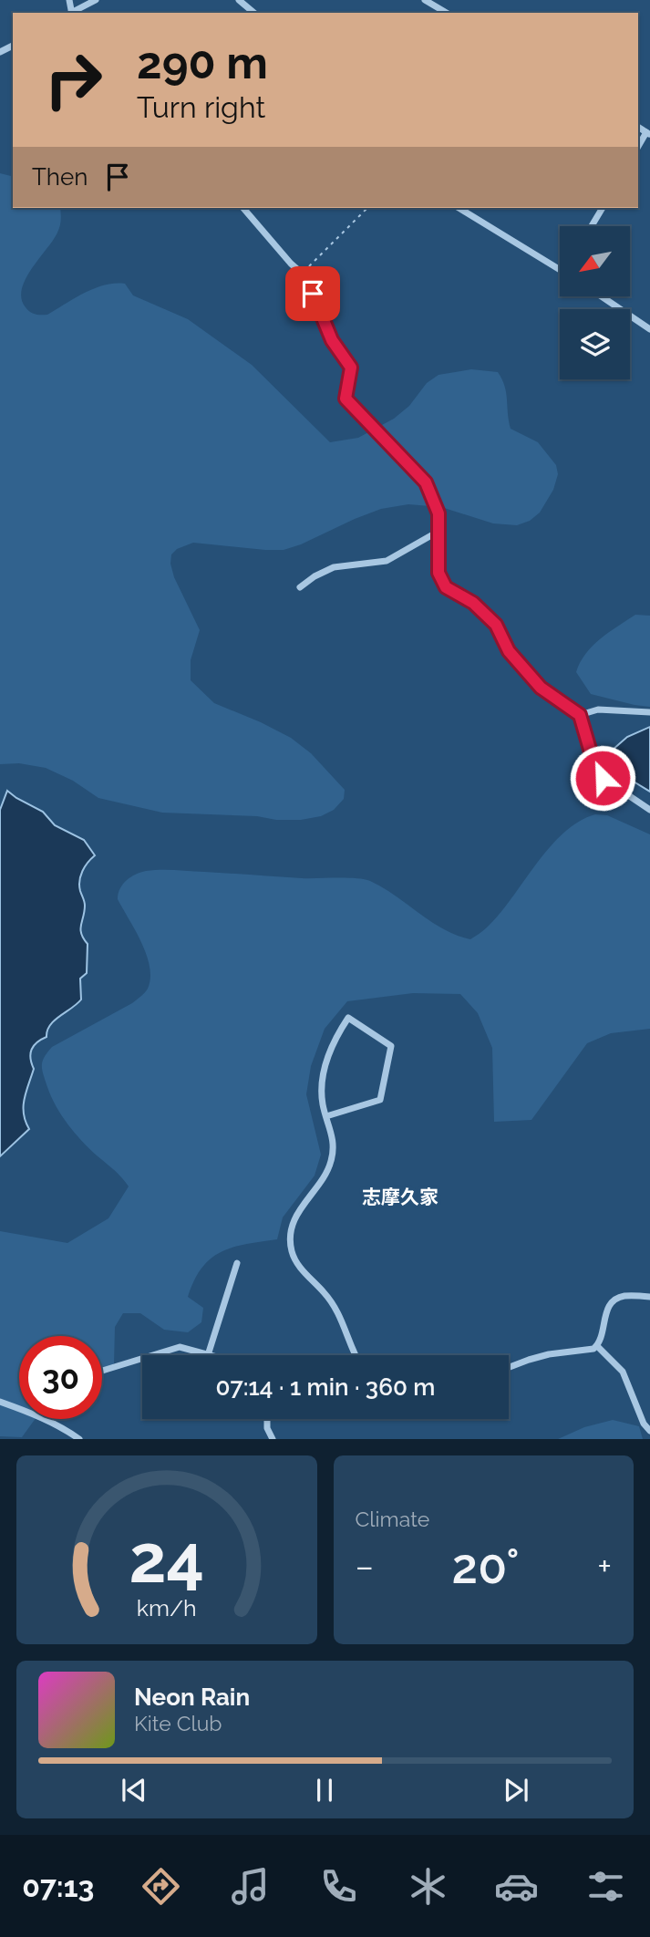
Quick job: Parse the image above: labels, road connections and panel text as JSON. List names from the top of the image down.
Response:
{
  "districts": ["志摩久家"],
  "north": "bottom left",
  "page": {
    "turn": ["290 m", "Turn right"],
    "then": "Then",
    "limit": "30",
    "trip": "07:14 · 1 min · 360 m",
    "tile": "Climate",
    "heat": ["−", "20°", "+"],
    "song": ["Neon Rain", "Kite Club"],
    "tabs": "07:13",
    "gauge": ["24", "km/h"]
  }
}
